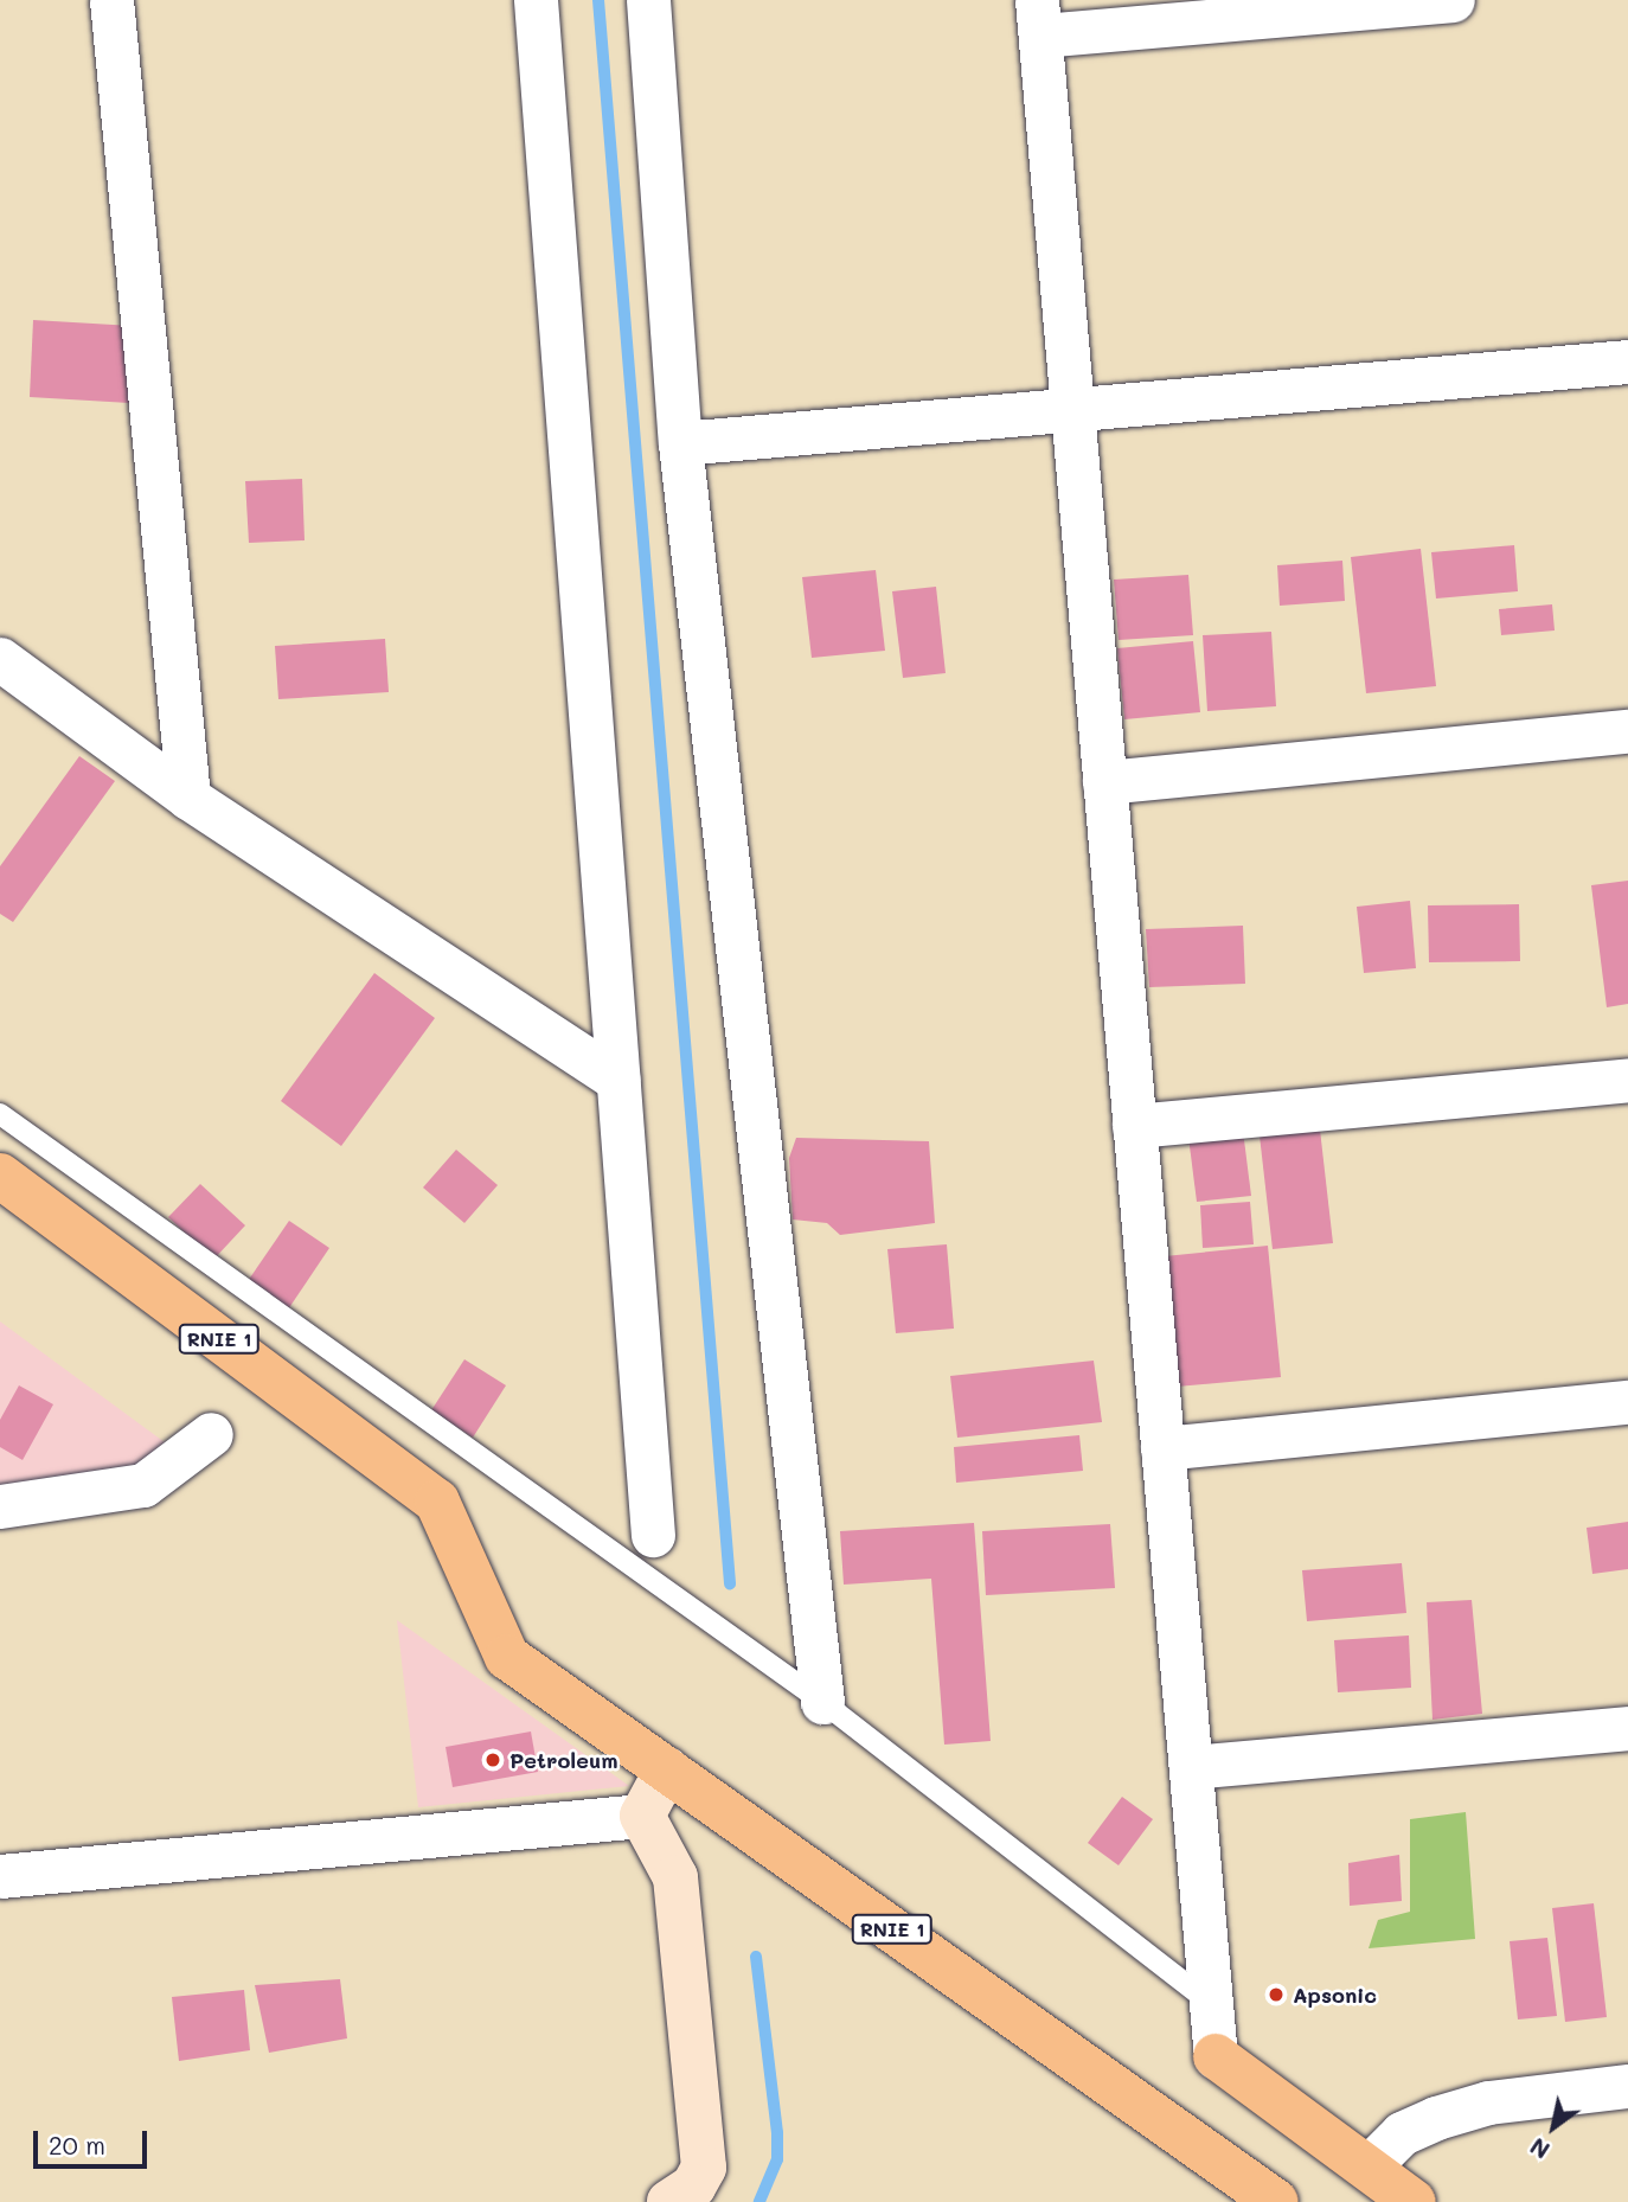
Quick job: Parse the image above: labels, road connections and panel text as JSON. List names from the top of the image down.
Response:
{
  "streets": {
    "highway": ["RNIE 1"]
  },
  "places": ["Petroleum", "Apsonic"],
  "scale_bar": "20 m",
  "north": "bottom left"
}
